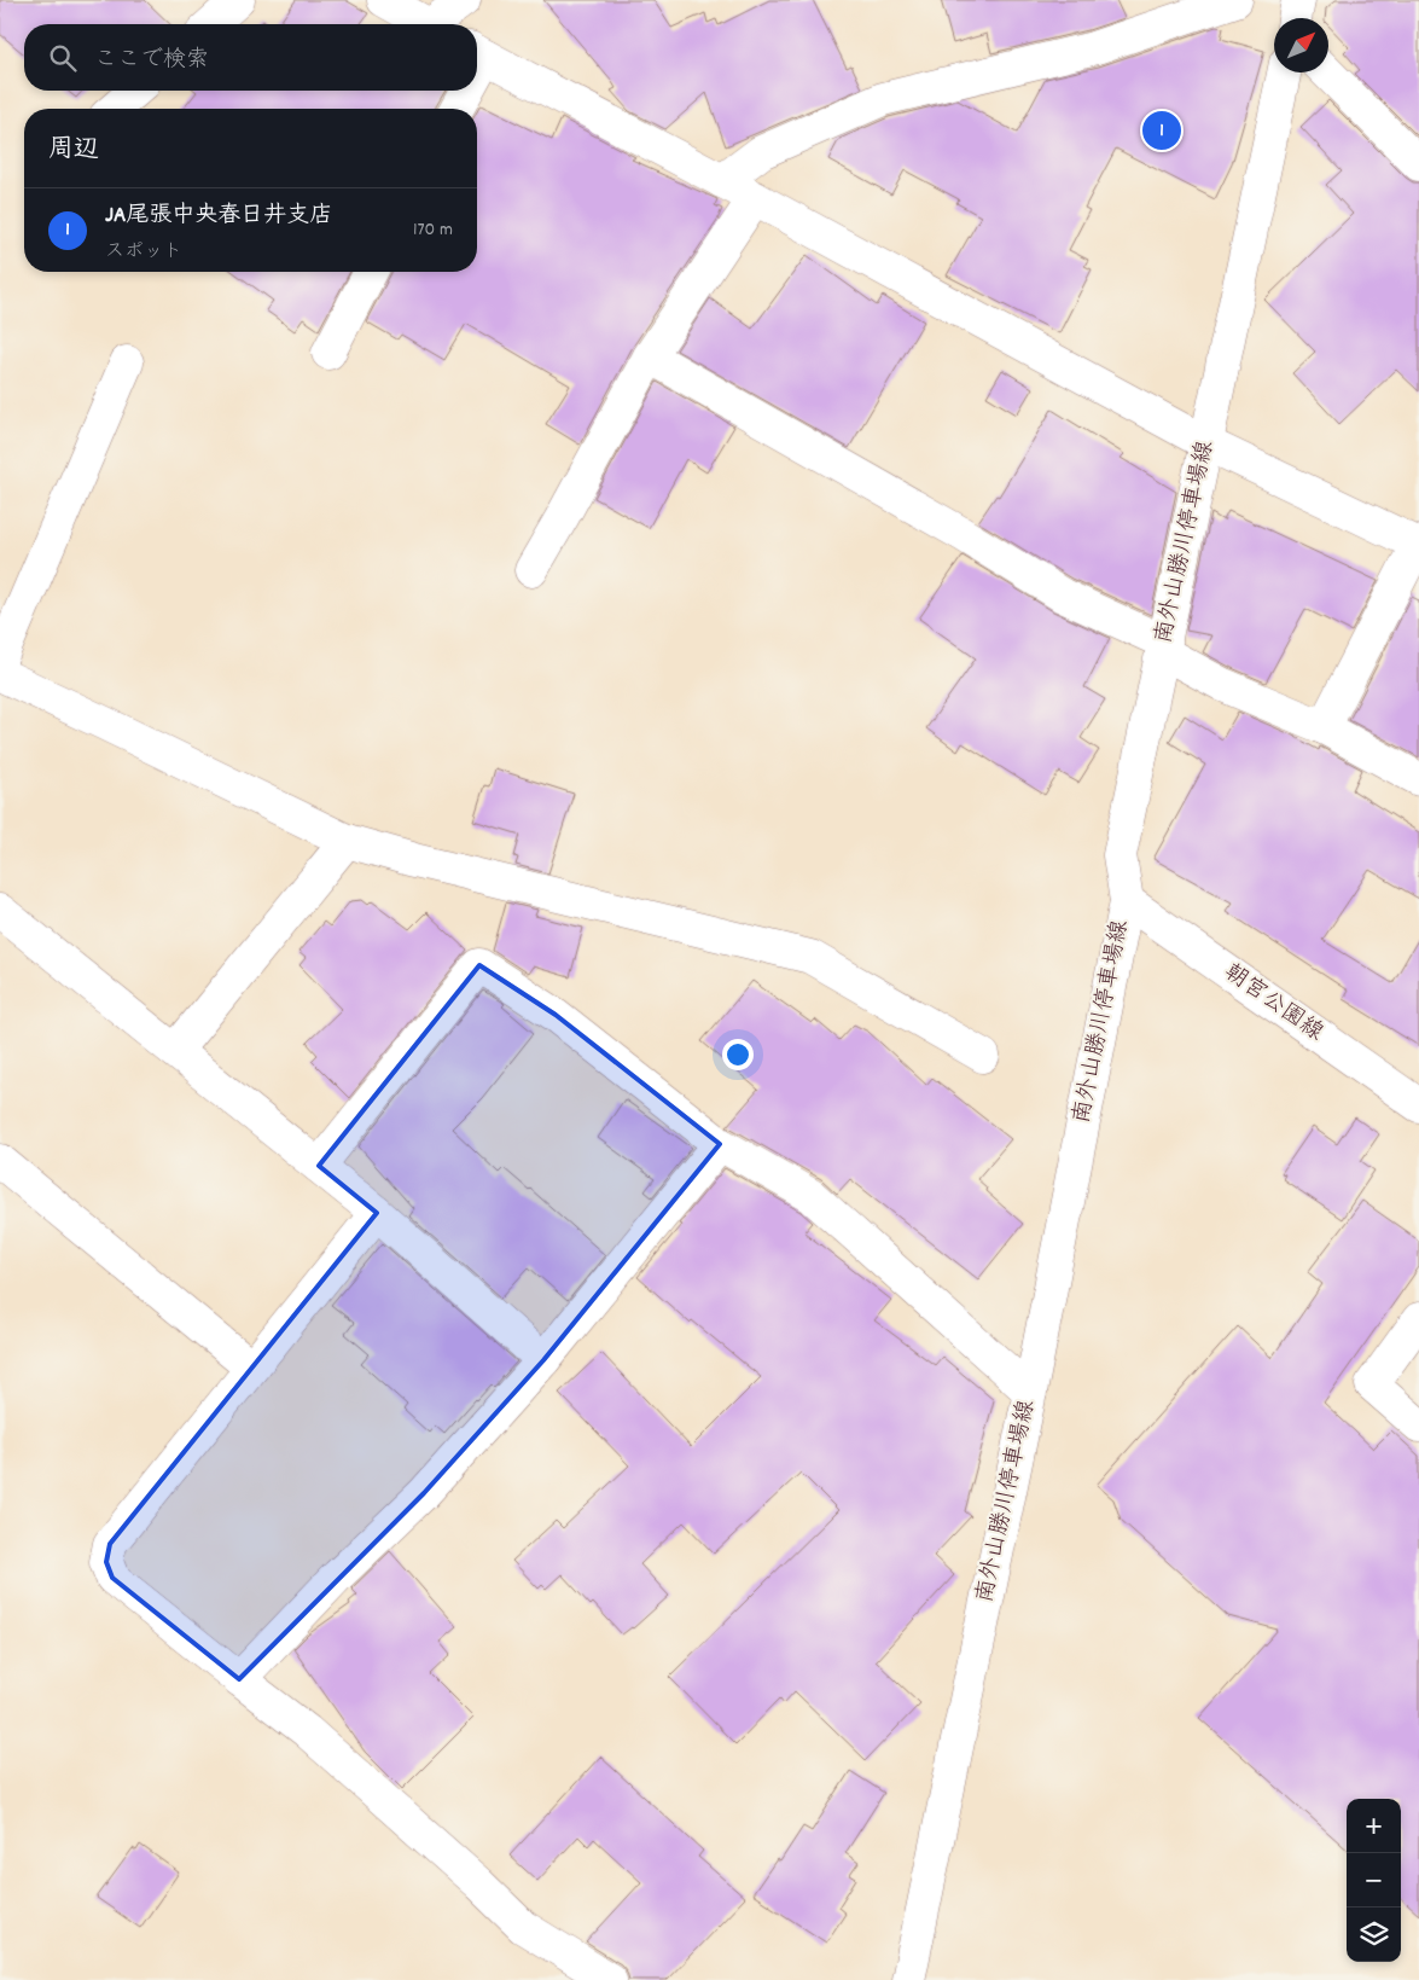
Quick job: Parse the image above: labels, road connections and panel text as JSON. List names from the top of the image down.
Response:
{
  "streets": {
    "street": ["南外山勝川停車場線", "朝宮公園線"]
  },
  "crossings": [
    ["南外山勝川停車場線", "朝宮公園線"]
  ],
  "north": "top right",
  "page": {
    "search": "ここで検索",
    "pins": "1",
    "heading": "周辺",
    "list": [
      {
        "mark": "1",
        "name": "JA尾張中央春日井支店",
        "note": "スポット",
        "value": "170 m"
      }
    ],
    "map_buttons": ["+", "−"]
  }
}
